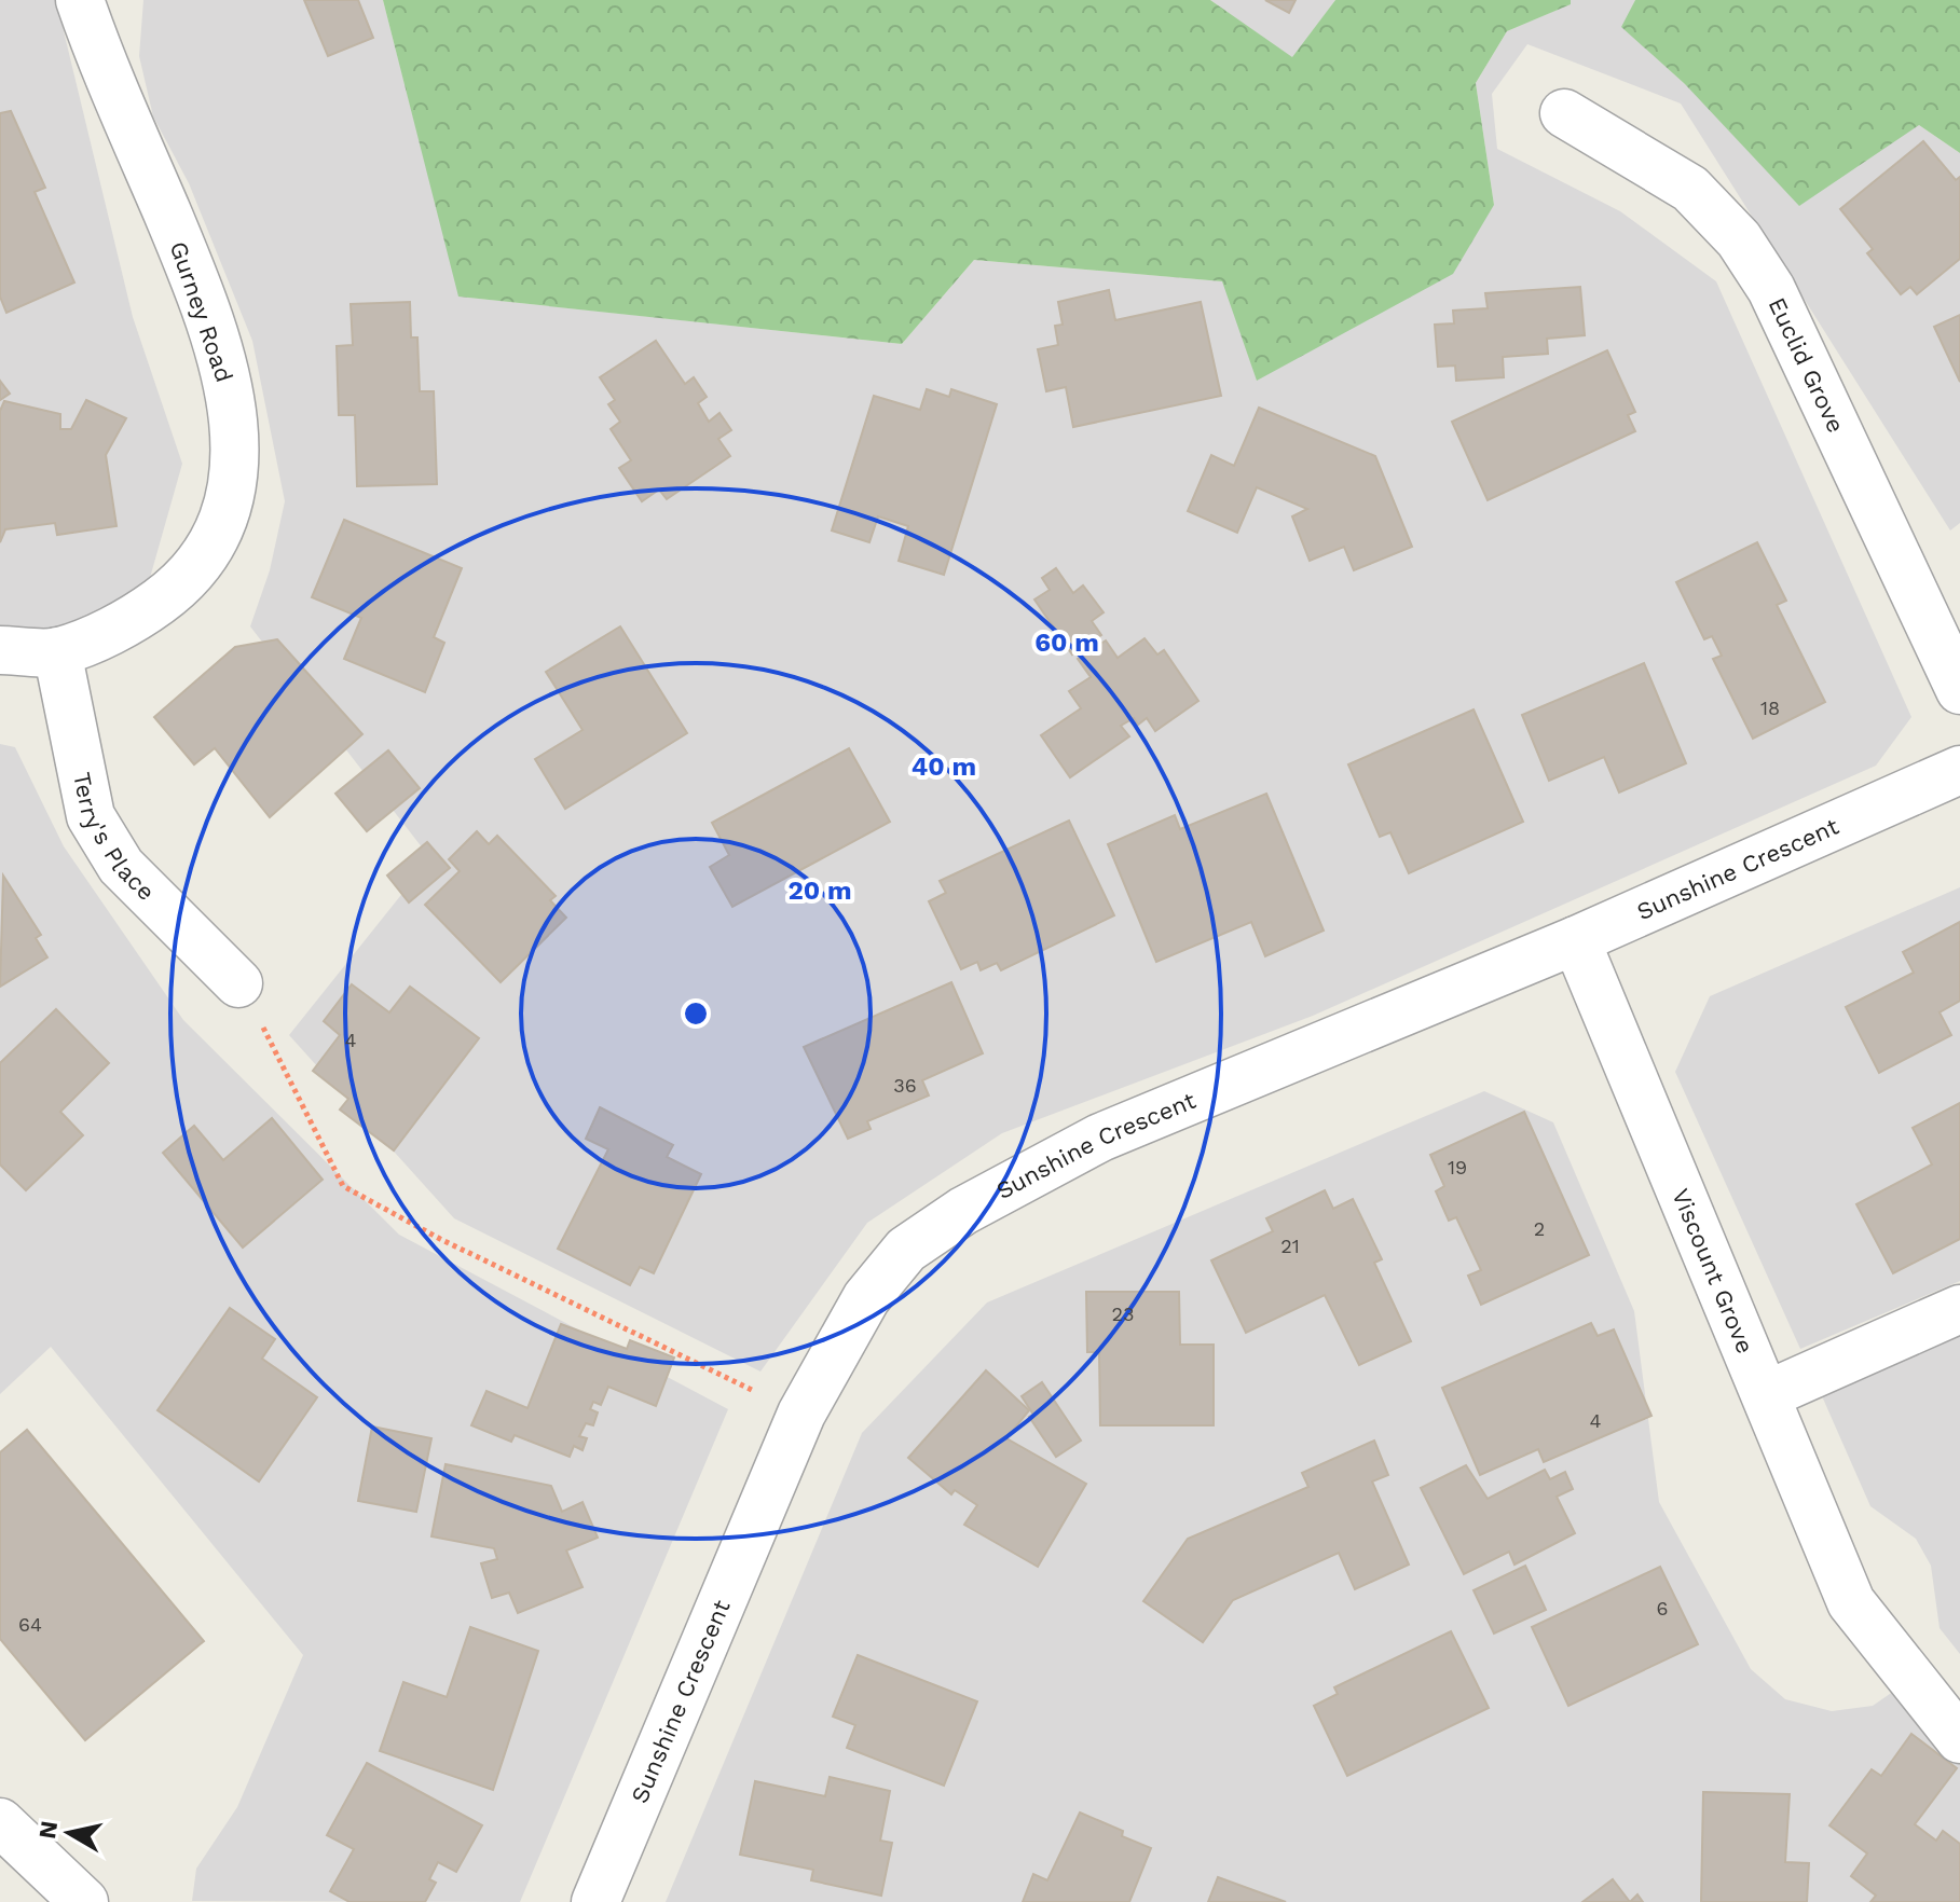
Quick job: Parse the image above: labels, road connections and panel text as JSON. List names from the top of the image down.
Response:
{
  "streets": {
    "street": [
      "Gurney Road",
      "Euclid Grove",
      "Terry's Place",
      "Sunshine Crescent",
      "Viscount Grove"
    ]
  },
  "crossings": [
    ["Gurney Road", "Terry's Place"],
    ["Sunshine Crescent", "Viscount Grove"]
  ],
  "house_numbers": [
    "18",
    "4",
    "36",
    "19",
    "2",
    "21",
    "23",
    "4",
    "6",
    "64"
  ],
  "north": "left",
  "rings": ["60 m", "40 m", "20 m"]
}
